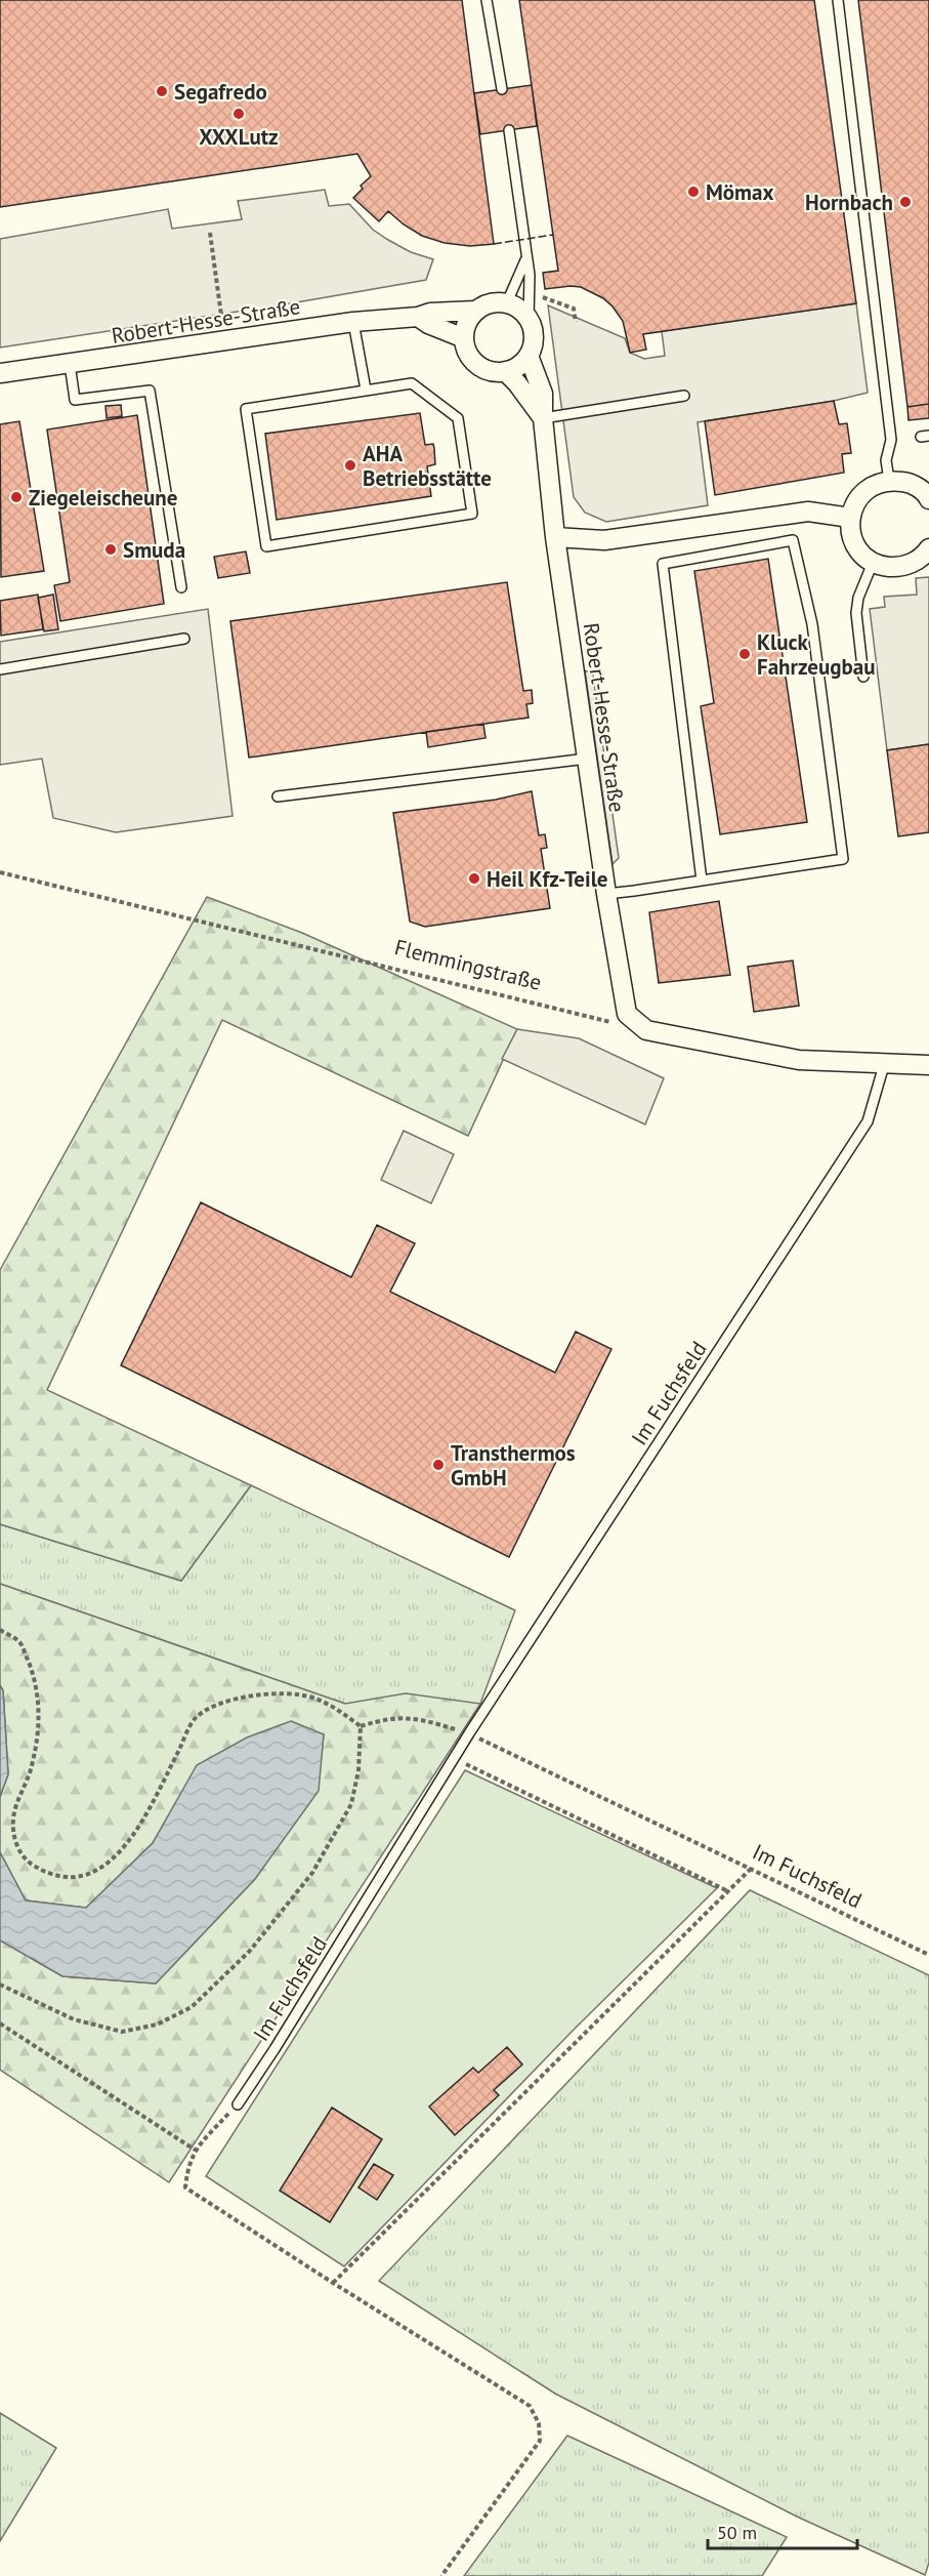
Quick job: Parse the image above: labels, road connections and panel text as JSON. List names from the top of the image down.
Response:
{
  "streets": {
    "street": ["Robert-Hesse-Straße"],
    "lane": ["Im Fuchsfeld"],
    "path": ["Flemmingstraße"]
  },
  "crossings": [
    ["Robert-Hesse-Straße", "Flemmingstraße"]
  ],
  "places": [
    "Segafredo",
    "XXXLutz",
    "Mömax",
    "Hornbach",
    "AHA Betriebsstätte",
    "Ziegeleischeune",
    "Smuda",
    "Kluck Fahrzeugbau",
    "Heil Kfz-Teile",
    "Transthermos GmbH"
  ],
  "scale_bar": "50 m"
}
